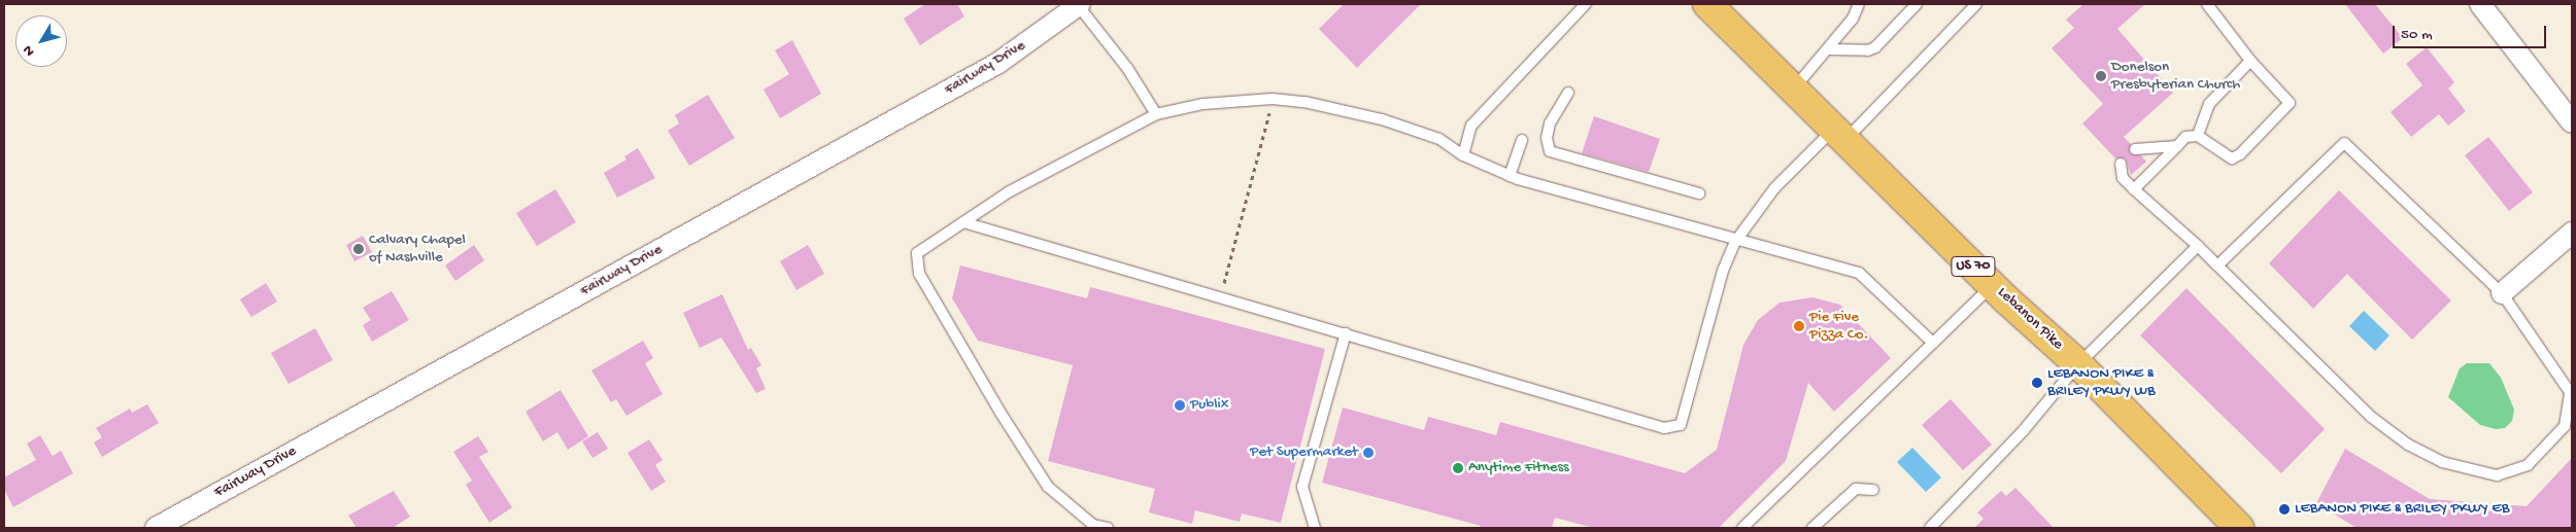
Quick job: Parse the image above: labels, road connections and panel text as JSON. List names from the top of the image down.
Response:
{
  "streets": {
    "main road": ["US 70", "Lebanon Pike"],
    "street": ["Fairway Drive"]
  },
  "places": [
    "Donelson Presbyterian Church",
    "Calvary Chapel of Nashville",
    "Pie Five Pizza Co.",
    "LEBANON PIKE & BRILEY PKWY WB",
    "Publix",
    "Pet Supermarket",
    "Anytime Fitness",
    "LEBANON PIKE & BRILEY PKWY EB"
  ],
  "scale_bar": "50 m",
  "north": "bottom left"
}
